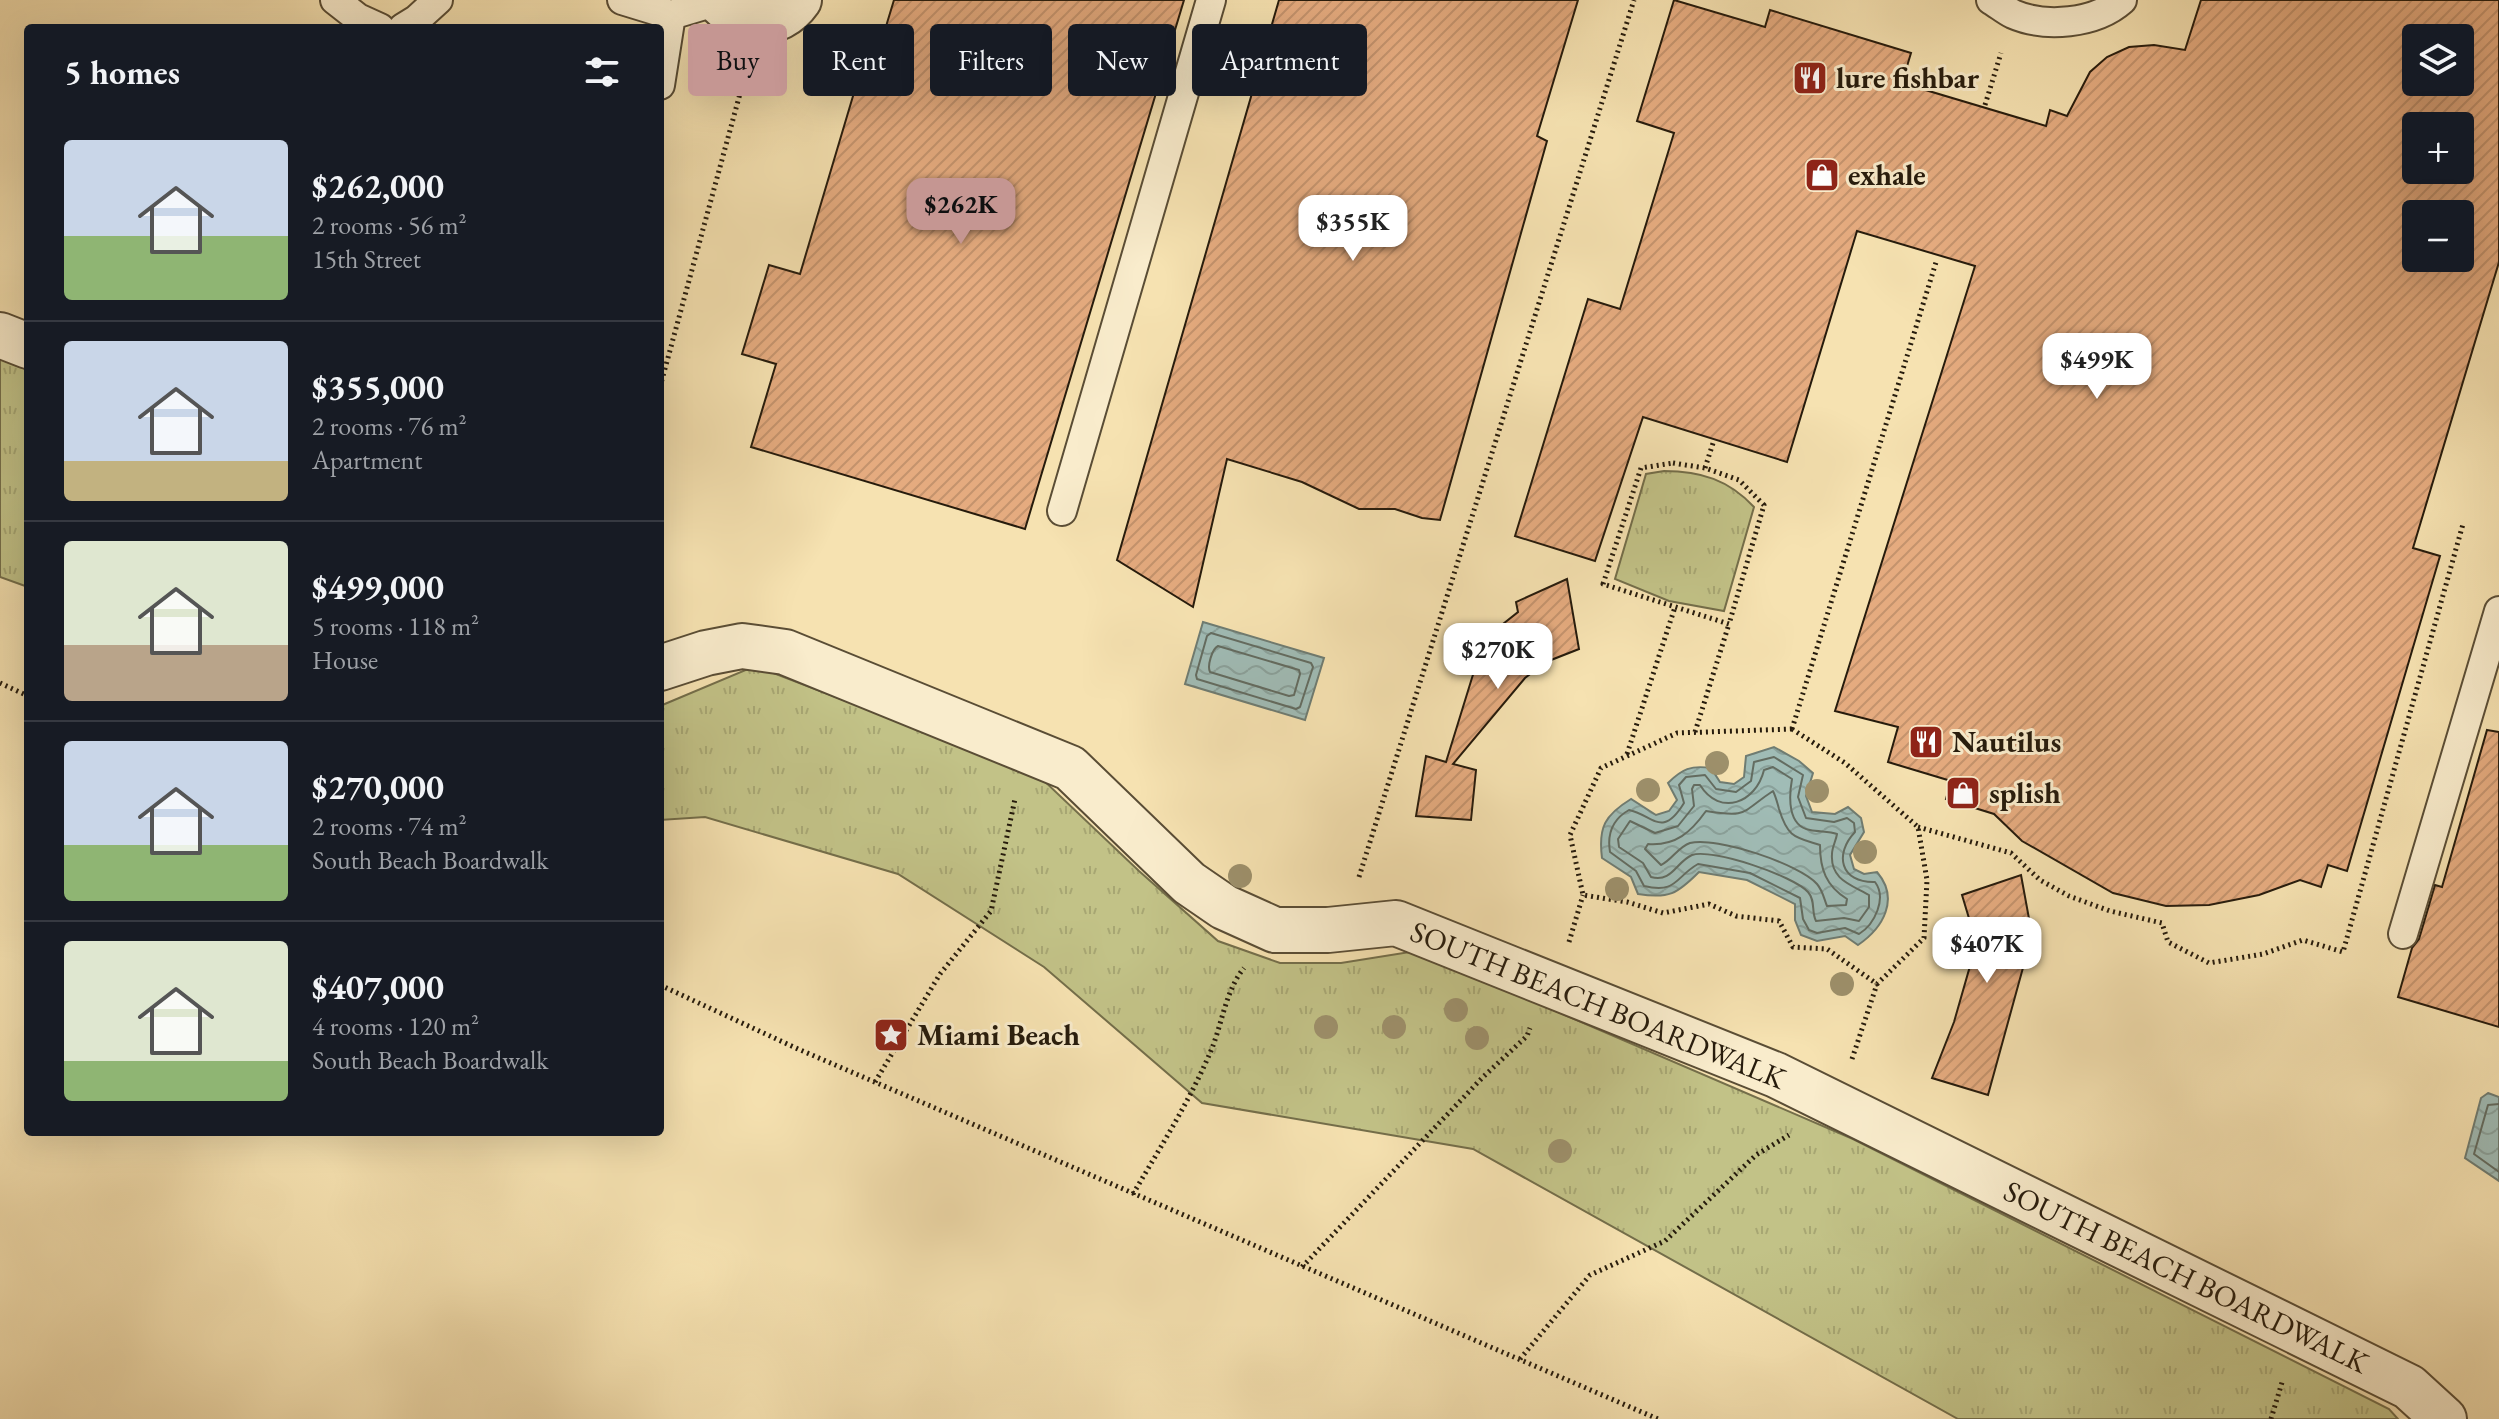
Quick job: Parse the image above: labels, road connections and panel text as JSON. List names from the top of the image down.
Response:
{
  "streets": {
    "street": ["SOUTH BEACH BOARDWALK"]
  },
  "places": {
    "restaurant": ["lure fishbar", "Nautilus"],
    "shop": ["exhale", "splish"],
    "place": ["Miami Beach"]
  },
  "page": {
    "map_buttons": ["+", "−"],
    "chip": [
      "Buy",
      "Rent",
      "Filters",
      "New",
      "Apartment"
    ],
    "heading": "5 homes",
    "list": [
      {
        "name": "$262,000",
        "note": "2 rooms · 56 m² · 15th Street"
      },
      {
        "name": "$355,000",
        "note": "2 rooms · 76 m² · Apartment"
      },
      {
        "name": "$499,000",
        "note": "5 rooms · 118 m² · House"
      },
      {
        "name": "$270,000",
        "note": "2 rooms · 74 m² · South Beach Boardwalk"
      },
      {
        "name": "$407,000",
        "note": "4 rooms · 120 m² · South Beach Boardwalk"
      }
    ],
    "price": [
      "$262K",
      "$355K",
      "$499K",
      "$270K",
      "$407K"
    ]
  }
}
